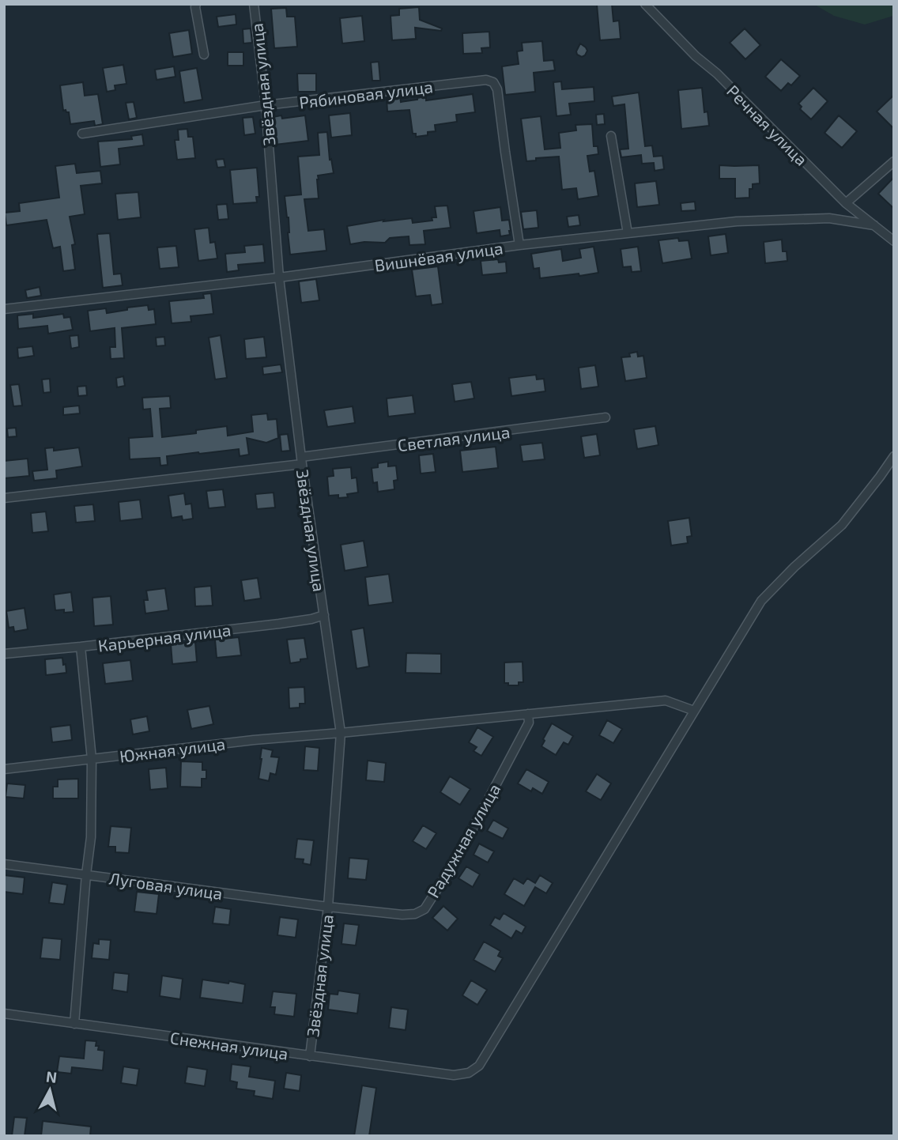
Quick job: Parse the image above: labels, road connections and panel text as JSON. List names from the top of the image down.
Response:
{
  "streets": {
    "street": [
      "Звёздная улица",
      "Рябиновая улица",
      "Речная улица",
      "Вишнёвая улица",
      "Светлая улица",
      "Карьерная улица",
      "Южная улица",
      "Радужная улица",
      "Луговая улица",
      "Снежная улица"
    ]
  },
  "crossings": [
    ["Звёздная улица", "Рябиновая улица"],
    ["Звёздная улица", "Вишнёвая улица"],
    ["Звёздная улица", "Светлая улица"],
    ["Звёздная улица", "Карьерная улица"],
    ["Звёздная улица", "Южная улица"],
    ["Звёздная улица", "Радужная улица"],
    ["Звёздная улица", "Луговая улица"],
    ["Звёздная улица", "Снежная улица"],
    ["Рябиновая улица", "Вишнёвая улица"],
    ["Речная улица", "Вишнёвая улица"],
    ["Южная улица", "Радужная улица"],
    ["Южная улица", "Снежная улица"],
    ["Радужная улица", "Луговая улица"]
  ],
  "north": "top"
}
